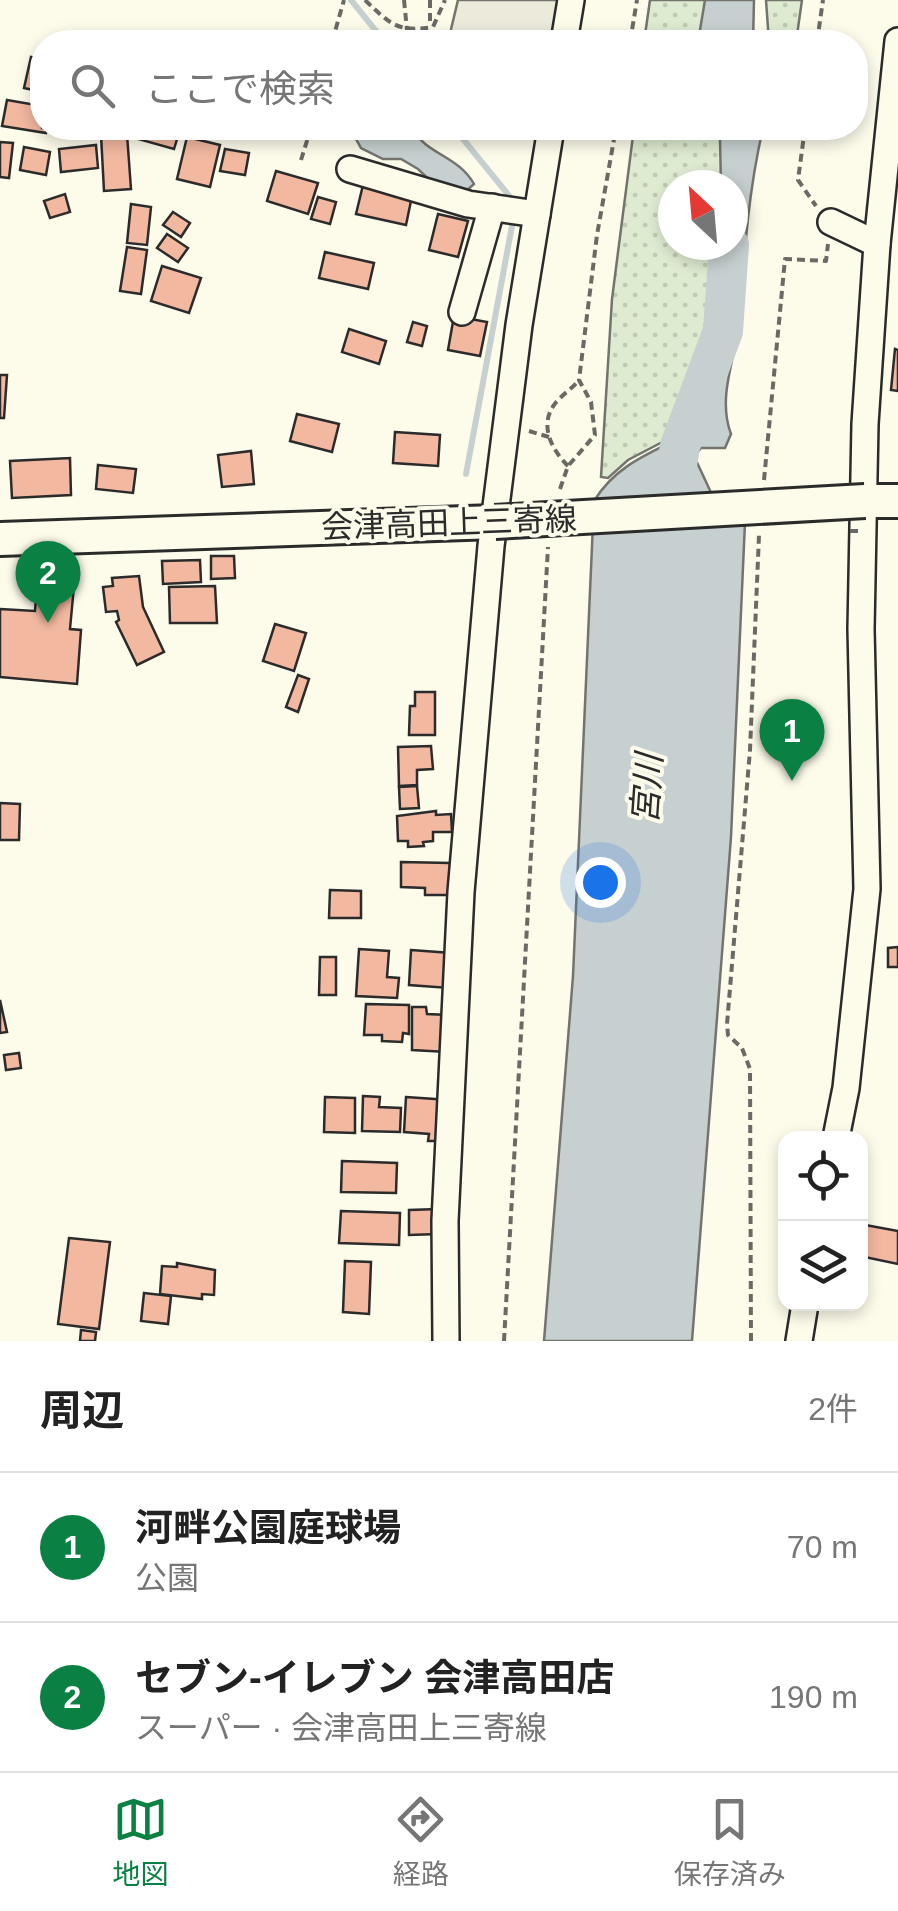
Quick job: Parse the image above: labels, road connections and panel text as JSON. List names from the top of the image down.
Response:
{
  "streets": {
    "main road": ["会津高田上三寄線"]
  },
  "water": ["宮川"],
  "north": "top left",
  "page": {
    "search": "ここで検索",
    "pins": ["2", "1"],
    "heading": ["周辺", "2件"],
    "list": [
      {
        "mark": "1",
        "name": "河畔公園庭球場",
        "note": "公園",
        "value": "70 m"
      },
      {
        "mark": "2",
        "name": "セブン-イレブン 会津高田店",
        "note": "スーパー · 会津高田上三寄線",
        "value": "190 m"
      }
    ],
    "nav": ["地図", "経路", "保存済み"]
  }
}
